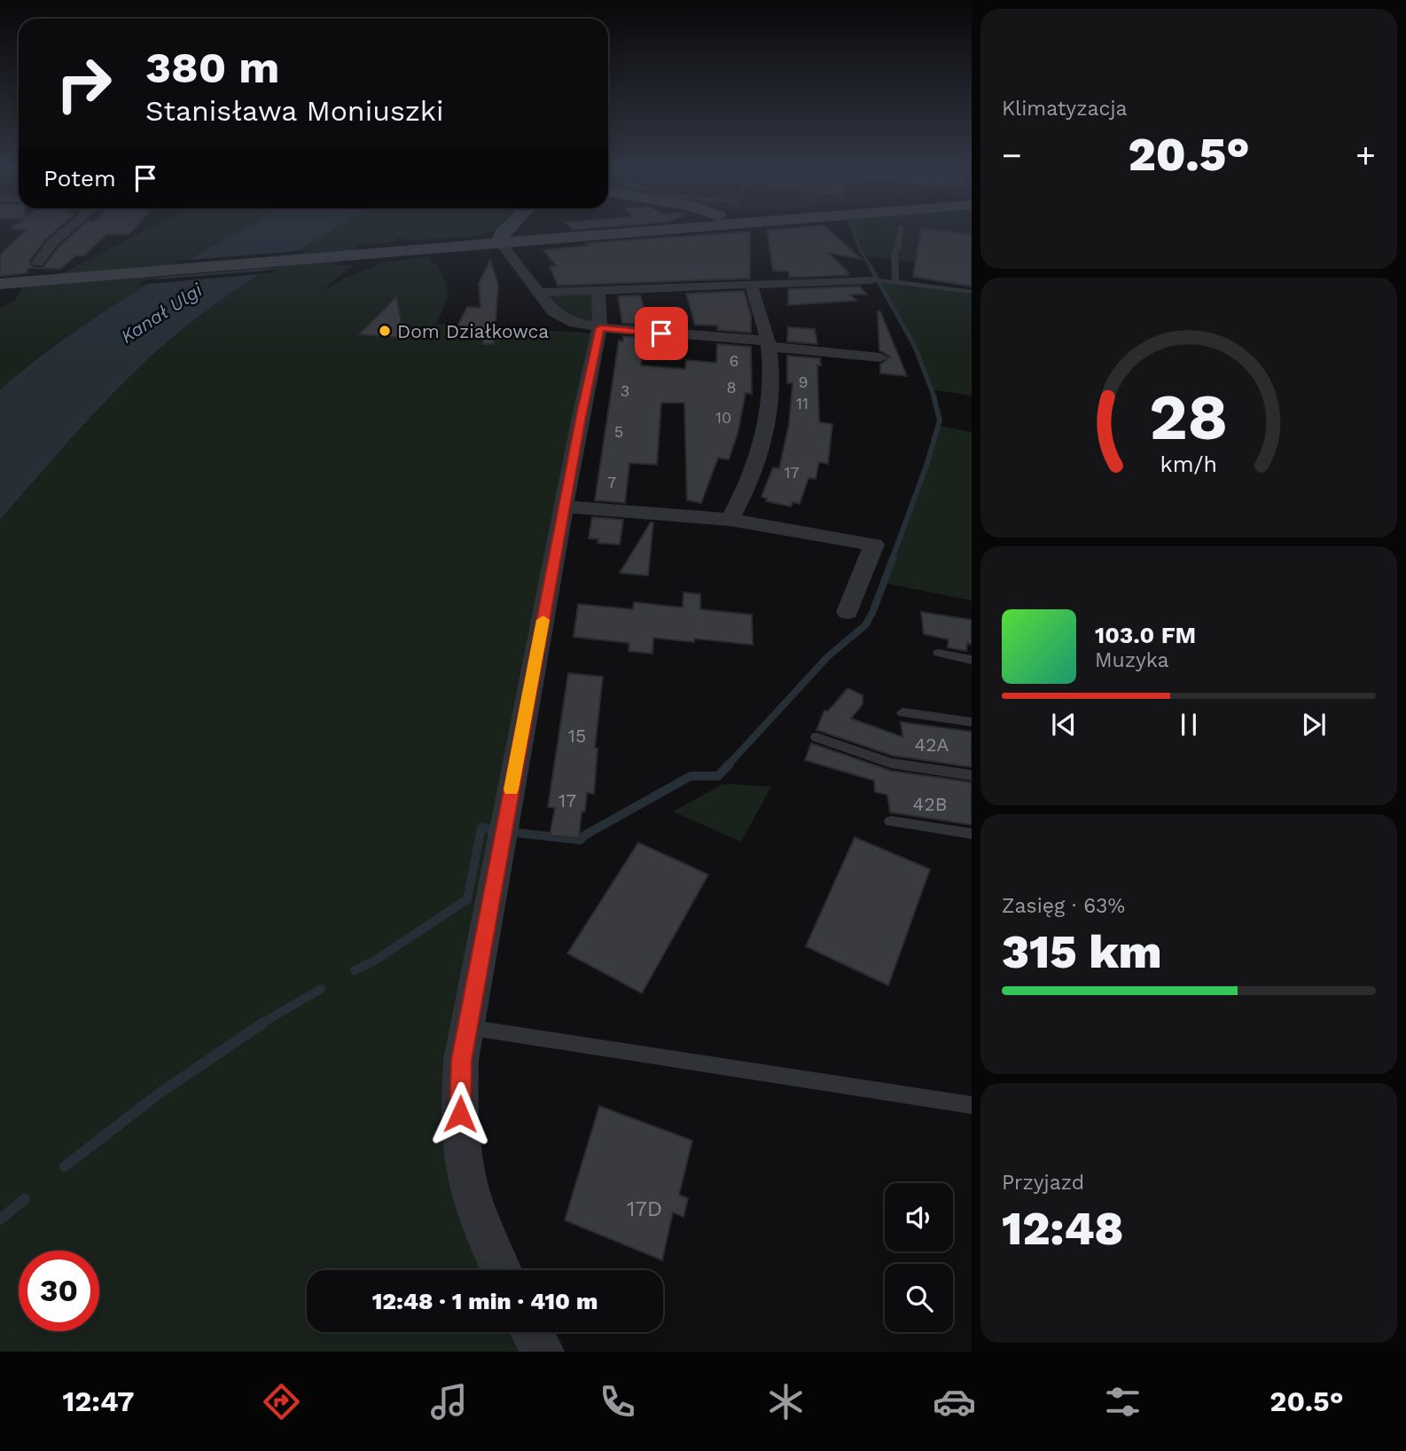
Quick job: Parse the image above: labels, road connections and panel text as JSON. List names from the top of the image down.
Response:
{
  "water": ["Kanał Ulgi"],
  "places": ["Dom Działkowca"],
  "house_numbers": [
    "6",
    "9",
    "8",
    "3",
    "11",
    "10",
    "5",
    "17",
    "7",
    "15",
    "42A",
    "17",
    "42B",
    "17D"
  ],
  "page": {
    "tile": [
      "Klimatyzacja",
      ["Zasięg · 63%", "315 km"],
      ["Przyjazd", "12:48"]
    ],
    "turn": ["380 m", "Stanisława Moniuszki"],
    "heat": ["−", "20.5°", "+"],
    "then": "Potem",
    "song": ["103.0 FM", "Muzyka"],
    "limit": "30",
    "trip": "12:48 · 1 min · 410 m",
    "tabs": ["12:47", "20.5°"],
    "gauge": ["28", "km/h"]
  }
}
